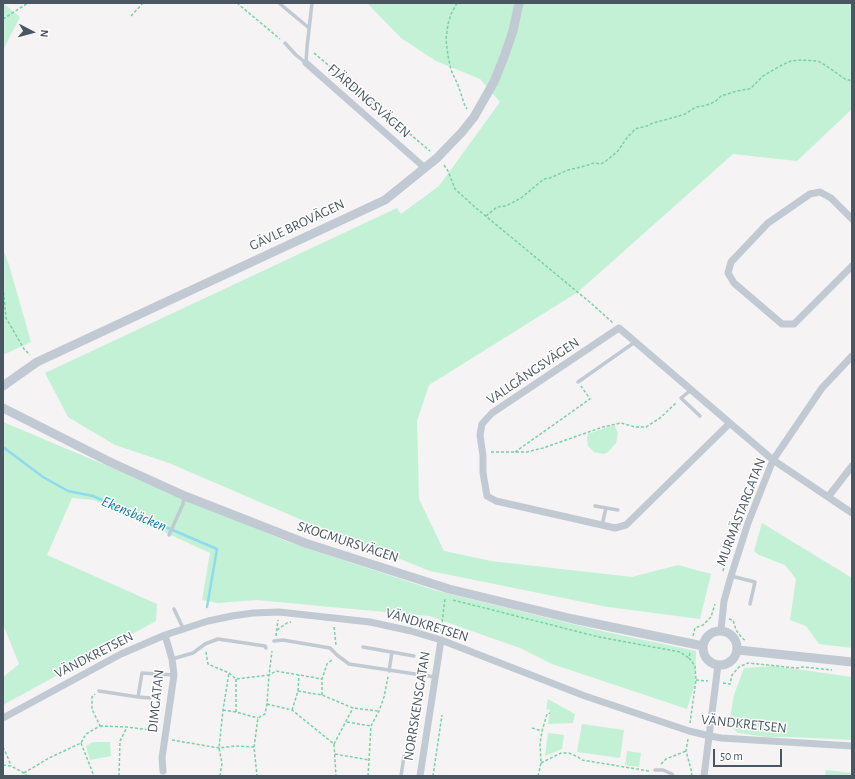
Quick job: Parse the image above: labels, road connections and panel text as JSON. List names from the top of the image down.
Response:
{
  "streets": {
    "street": [
      "FJÄRDINGSVÄGEN",
      "GÄVLE BROVÄGEN",
      "VALLGÅNGSVÄGEN",
      "MURMÄSTARGATAN",
      "SKOGMURSVÄGEN",
      "VÄNDKRETSEN",
      "DIMGATAN",
      "NORRSKENSGATAN"
    ]
  },
  "crossings": [
    ["FJÄRDINGSVÄGEN", "GÄVLE BROVÄGEN"],
    ["VALLGÅNGSVÄGEN", "MURMÄSTARGATAN"],
    ["MURMÄSTARGATAN", "SKOGMURSVÄGEN"],
    ["VÄNDKRETSEN", "DIMGATAN"],
    ["VÄNDKRETSEN", "NORRSKENSGATAN"]
  ],
  "water": ["Ekensbäcken"],
  "scale_bar": "50 m",
  "north": "right"
}
